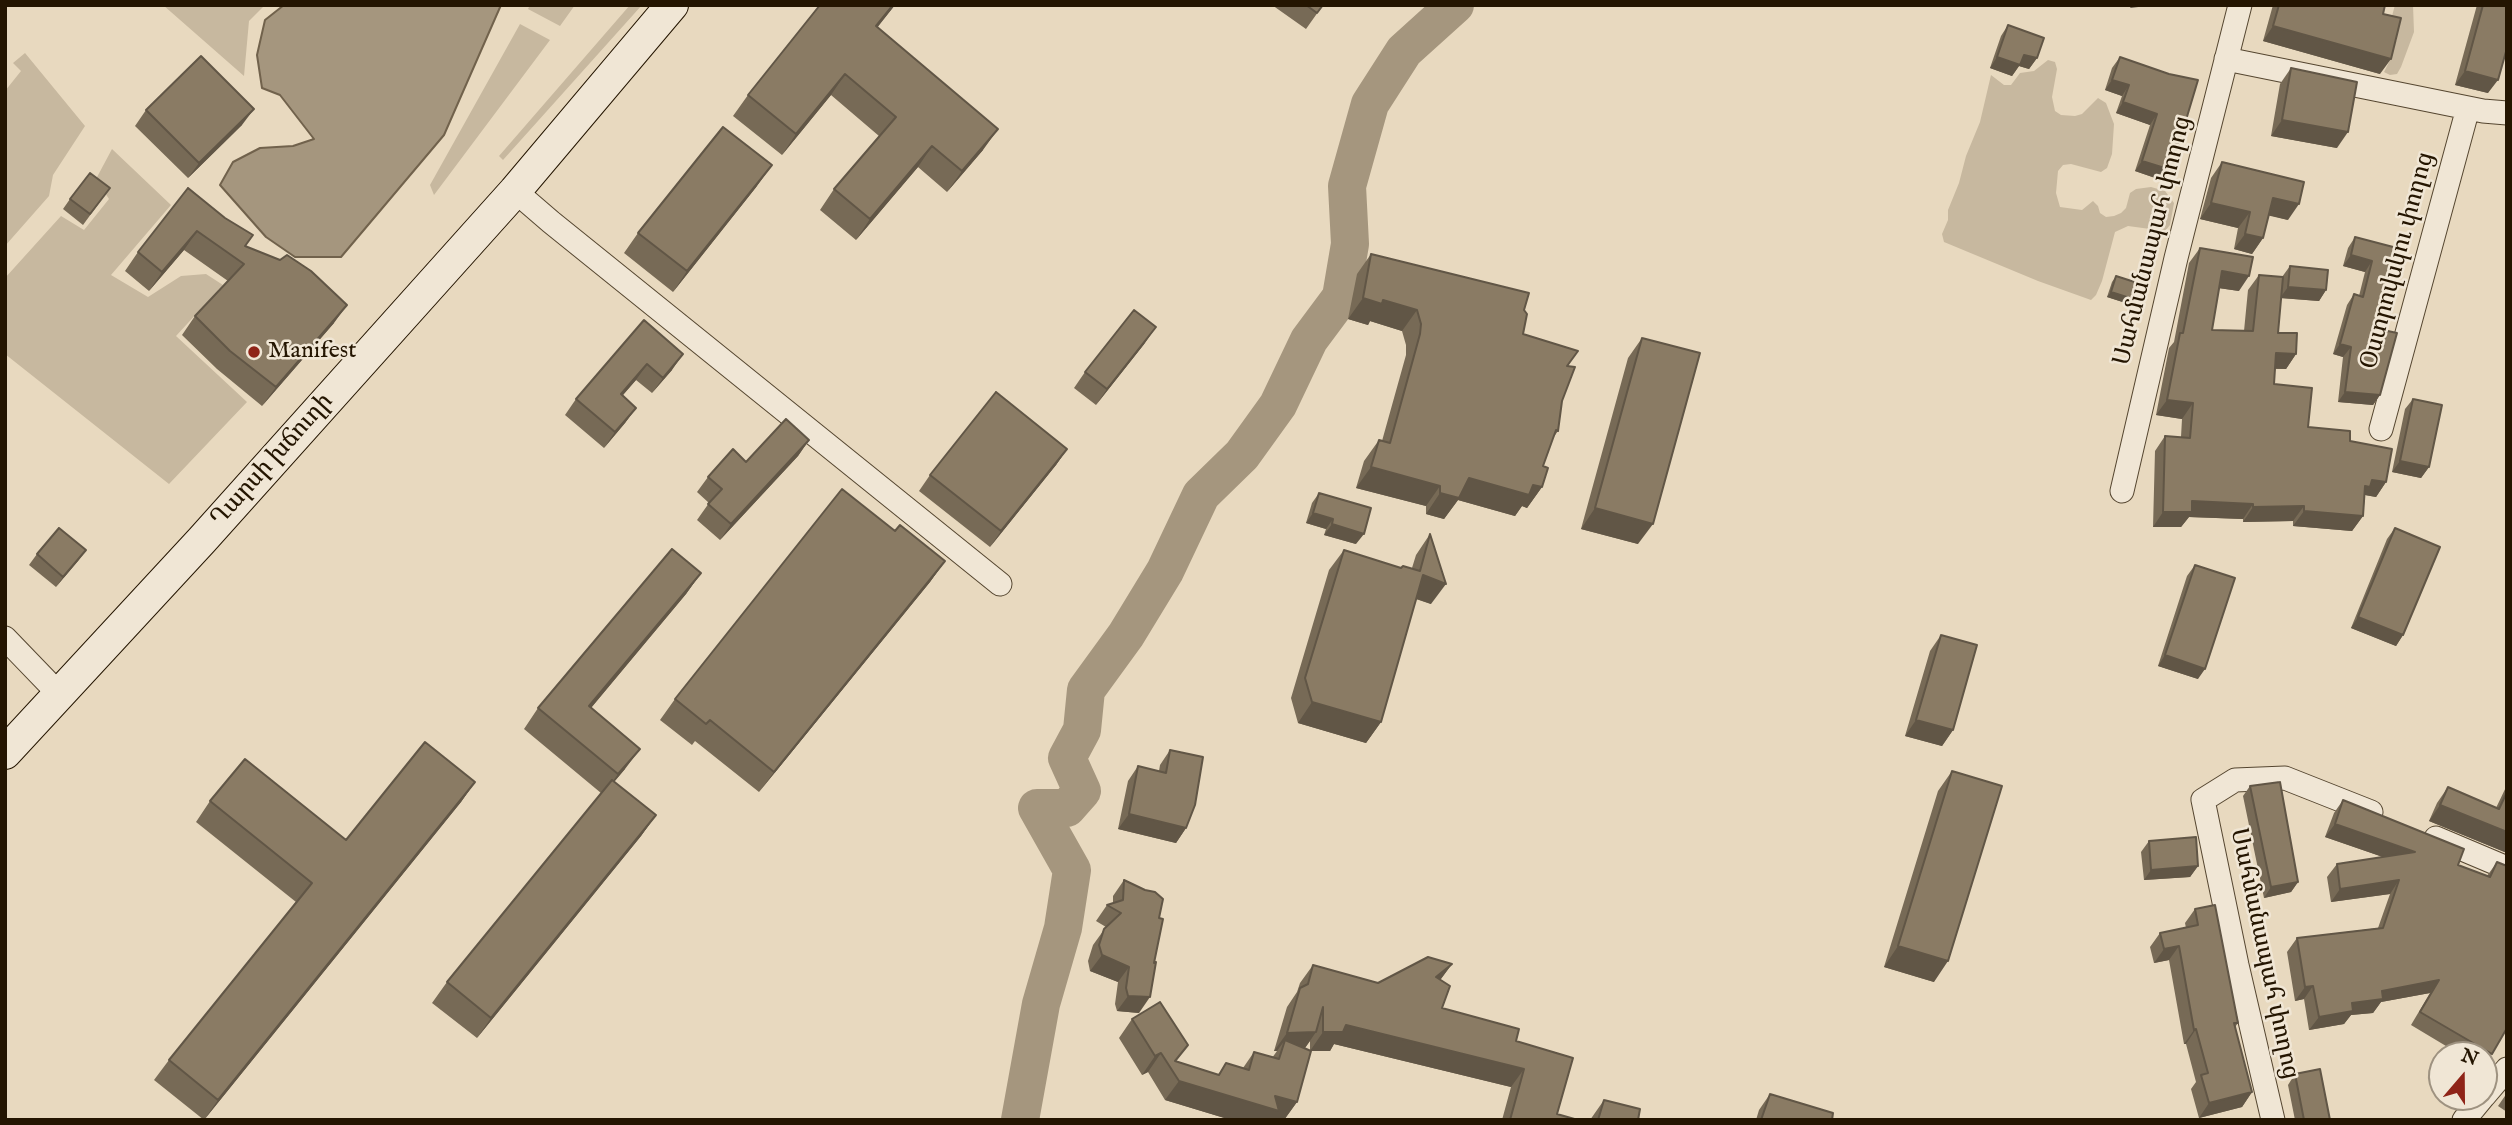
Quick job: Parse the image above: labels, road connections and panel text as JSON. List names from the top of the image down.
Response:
{
  "streets": {
    "main road": ["Ղարսի խճուղի"],
    "street": ["Սահմանապահ փողոց", "Օստրովսկու փողոց"]
  },
  "places": ["Manifest"],
  "north": "top"
}
